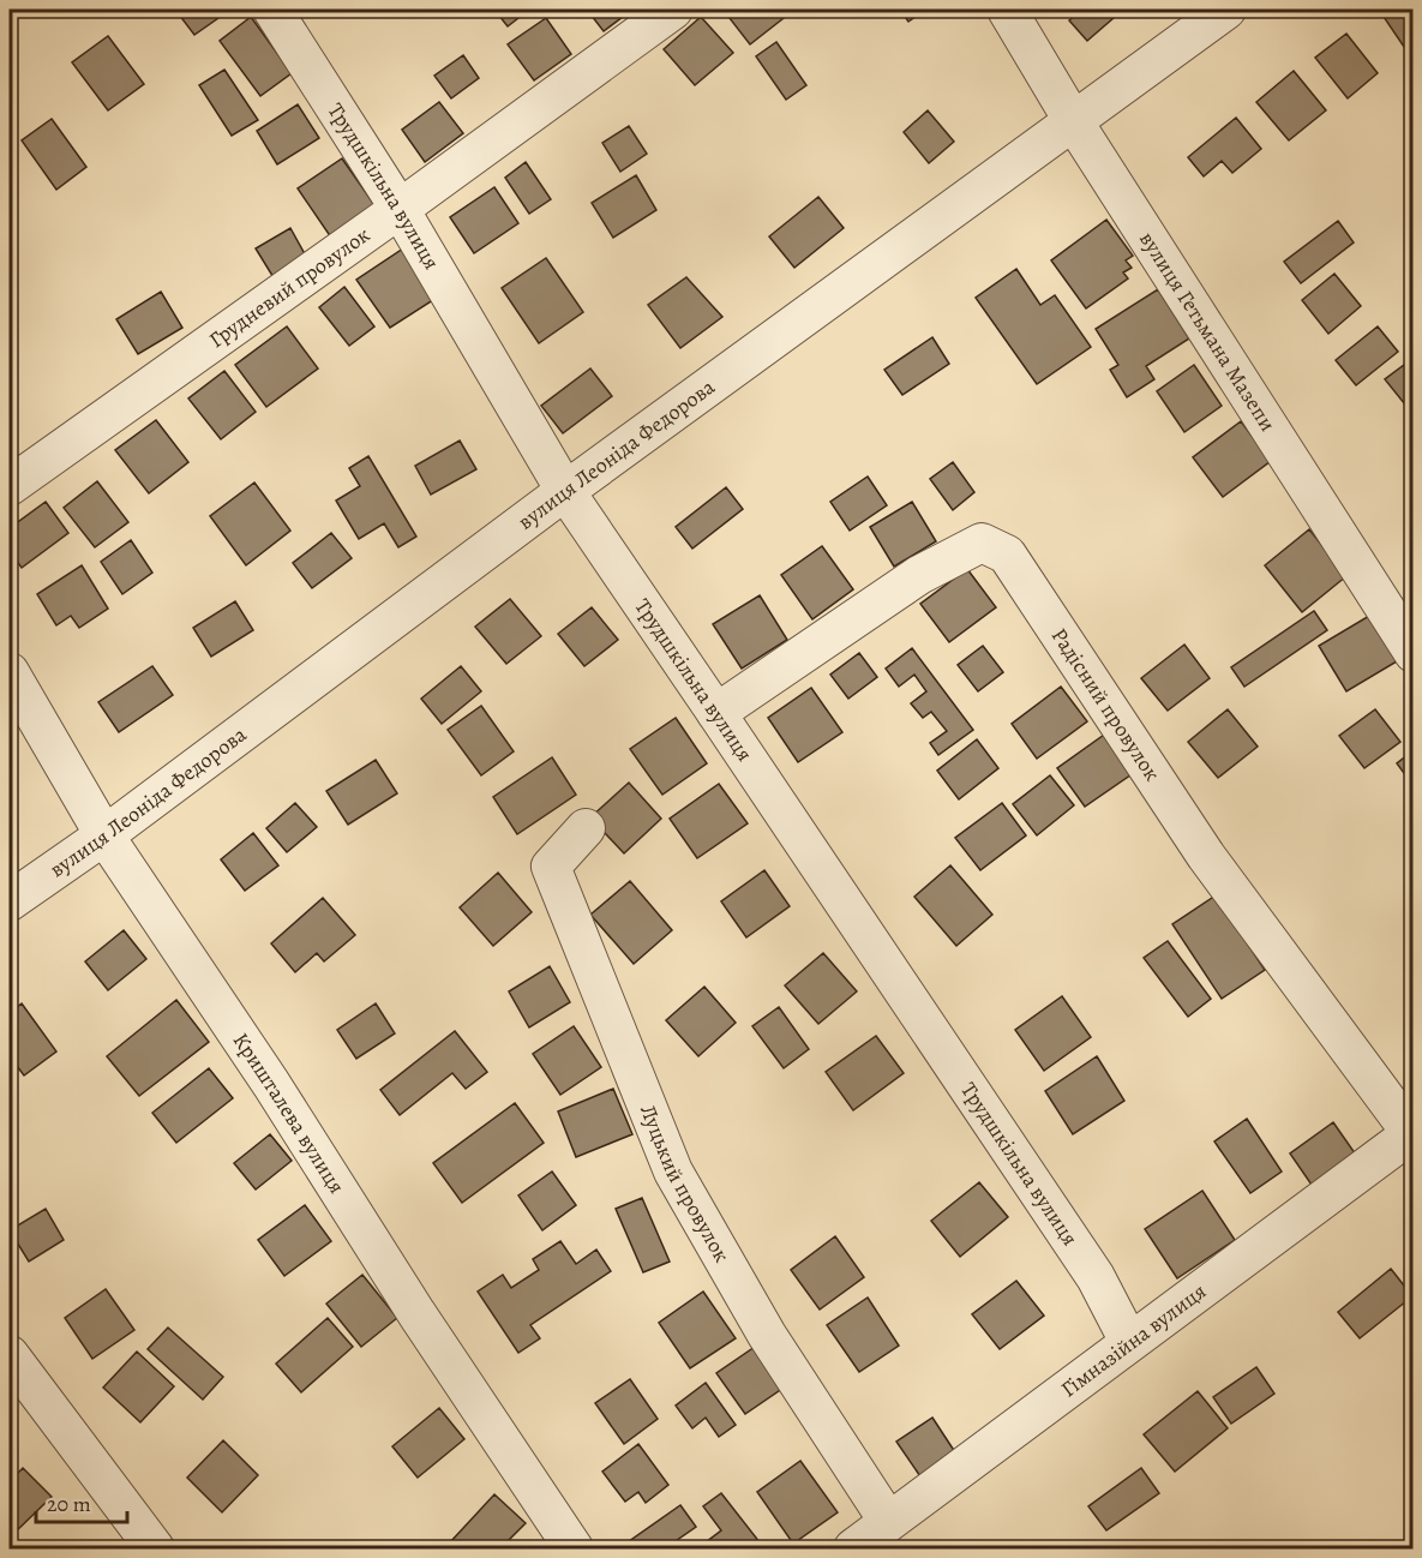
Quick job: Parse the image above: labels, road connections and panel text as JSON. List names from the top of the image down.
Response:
{
  "streets": {
    "street": [
      "Трудшкільна вулиця",
      "Грудневий провулок",
      "вулиця Гетьмана Мазепи",
      "вулиця Леоніда Федорова",
      "Радісний провулок",
      "Кришталева вулиця",
      "Луцький провулок",
      "Гімназійна вулиця"
    ]
  },
  "crossings": [
    ["Трудшкільна вулиця", "Грудневий провулок"],
    ["Трудшкільна вулиця", "вулиця Леоніда Федорова"],
    ["Трудшкільна вулиця", "Радісний провулок"],
    ["Трудшкільна вулиця", "Гімназійна вулиця"],
    ["вулиця Гетьмана Мазепи", "вулиця Леоніда Федорова"],
    ["вулиця Леоніда Федорова", "Кришталева вулиця"],
    ["Радісний провулок", "Гімназійна вулиця"],
    ["Луцький провулок", "Гімназійна вулиця"]
  ],
  "scale_bar": "20 m"
}
